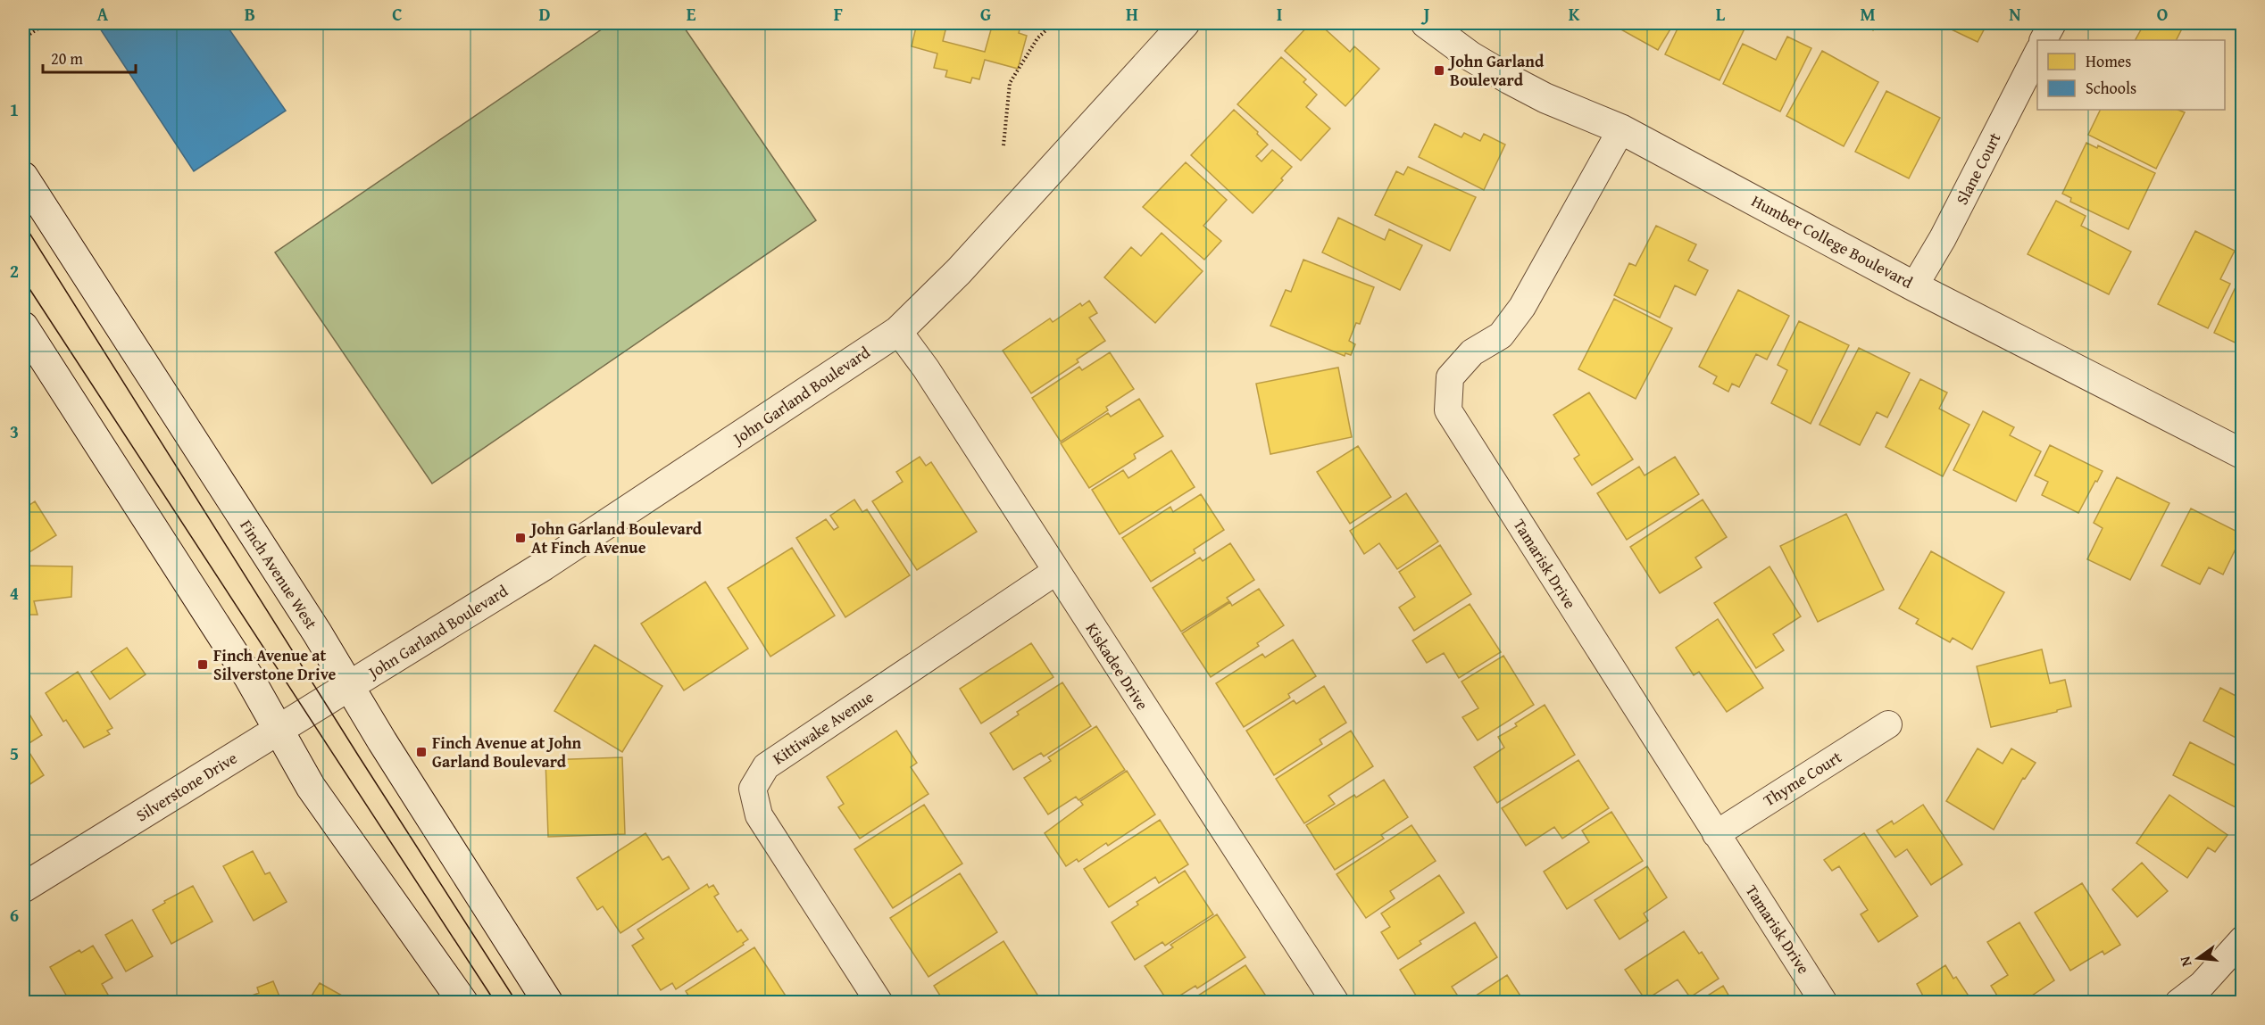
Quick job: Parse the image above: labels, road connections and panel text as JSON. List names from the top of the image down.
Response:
{
  "streets": {
    "street": [
      "Slane Court",
      "Humber College Boulevard",
      "John Garland Boulevard",
      "Tamarisk Drive",
      "Finch Avenue West",
      "Kiskadee Drive",
      "Kittiwake Avenue",
      "Thyme Court",
      "Silverstone Drive"
    ]
  },
  "crossings": [
    ["Slane Court", "Humber College Boulevard"],
    ["Humber College Boulevard", "Tamarisk Drive"],
    ["John Garland Boulevard", "Finch Avenue West"],
    ["John Garland Boulevard", "Kiskadee Drive"],
    ["John Garland Boulevard", "Silverstone Drive"],
    ["Tamarisk Drive", "Thyme Court"],
    ["Finch Avenue West", "Silverstone Drive"],
    ["Kiskadee Drive", "Kittiwake Avenue"]
  ],
  "places": {
    "transit": [
      "John Garland Boulevard",
      "John Garland Boulevard At Finch Avenue",
      "Finch Avenue at Silverstone Drive",
      "Finch Avenue at John Garland Boulevard"
    ]
  },
  "legend": ["Homes", "Schools"],
  "scale_bar": "20 m",
  "north": "left",
  "grid": {
    "columns": [
      "A",
      "B",
      "C",
      "D",
      "E",
      "F",
      "G",
      "H",
      "I",
      "J",
      "K",
      "L",
      "M",
      "N",
      "O"
    ],
    "rows": [
      "1",
      "2",
      "3",
      "4",
      "5",
      "6"
    ]
  }
}
